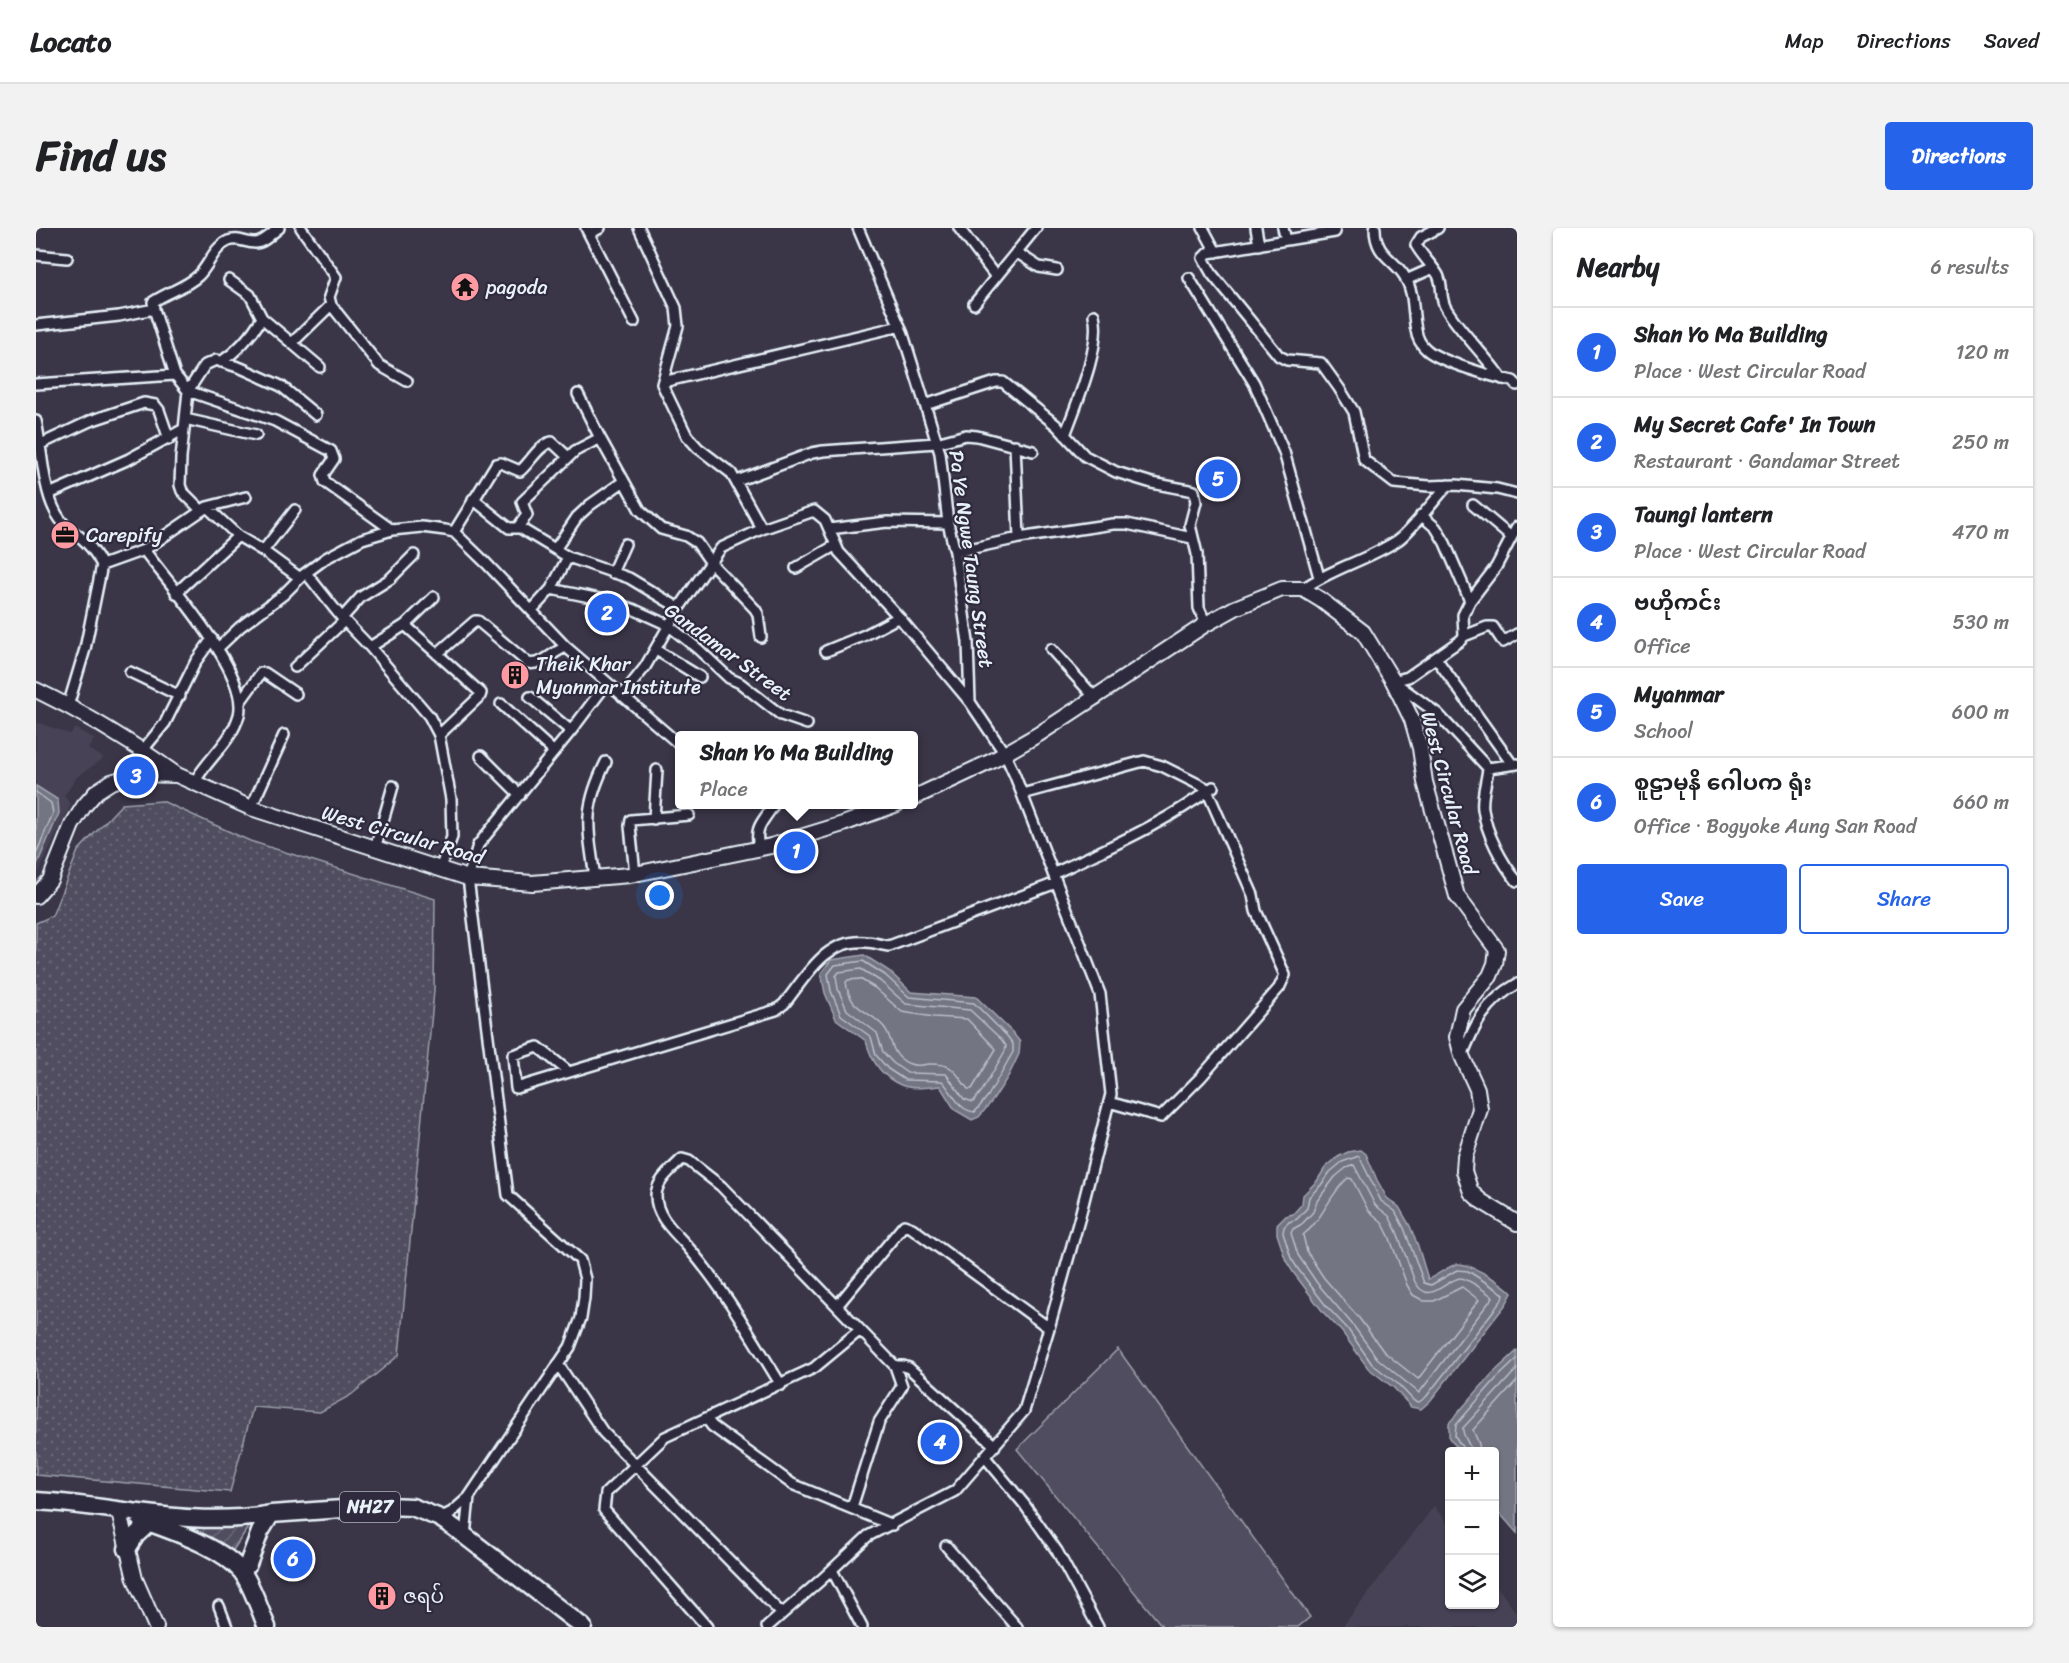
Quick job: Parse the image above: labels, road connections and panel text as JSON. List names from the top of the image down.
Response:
{
  "streets": {
    "highway": ["NH27"],
    "street": ["Pa Ye Ngwe Taung Street", "Gandamar Street", "West Circular Road"]
  },
  "places": {
    "temple": ["pagoda"],
    "office": ["Carepify"],
    "building": ["Theik Khar Myanmar Institute", "ဇရပ်"]
  },
  "page": {
    "header": "Locato",
    "nav": ["Map", "Directions", "Saved"],
    "title": "Find us",
    "buttons": [
      "Directions",
      ["Save", "Share"]
    ],
    "heading": ["Nearby", "6 results"],
    "list": [
      {
        "mark": "1",
        "name": "Shan Yo Ma Building",
        "note": "Place · West Circular Road",
        "value": "120 m"
      },
      {
        "mark": "2",
        "name": "My Secret Cafe' In Town",
        "note": "Restaurant · Gandamar Street",
        "value": "250 m"
      },
      {
        "mark": "3",
        "name": "Taungi lantern",
        "note": "Place · West Circular Road",
        "value": "470 m"
      },
      {
        "mark": "4",
        "name": "ဗဟိုကင်း",
        "note": "Office",
        "value": "530 m"
      },
      {
        "mark": "5",
        "name": "Myanmar",
        "note": "School",
        "value": "600 m"
      },
      {
        "mark": "6",
        "name": "စူဠာမုနိ ဂေါပက ရုံး",
        "note": "Office · Bogyoke Aung San Road",
        "value": "660 m"
      }
    ],
    "pins": [
      "5",
      "2",
      "3",
      "1",
      "4",
      "6"
    ],
    "popup": ["Shan Yo Ma Building", "Place"],
    "map_buttons": ["+", "−"]
  }
}
